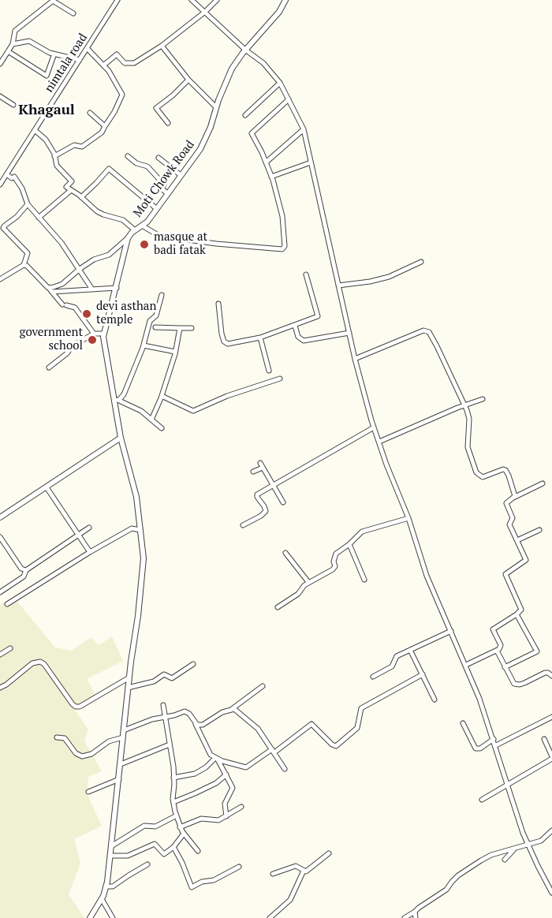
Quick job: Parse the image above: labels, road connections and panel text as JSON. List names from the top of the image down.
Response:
{
  "streets": {
    "street": ["nimtala road", "Moti Chowk Road"]
  },
  "districts": ["Khagaul"],
  "places": ["masque at badi fatak", "devi asthan temple", "government school"]
}
